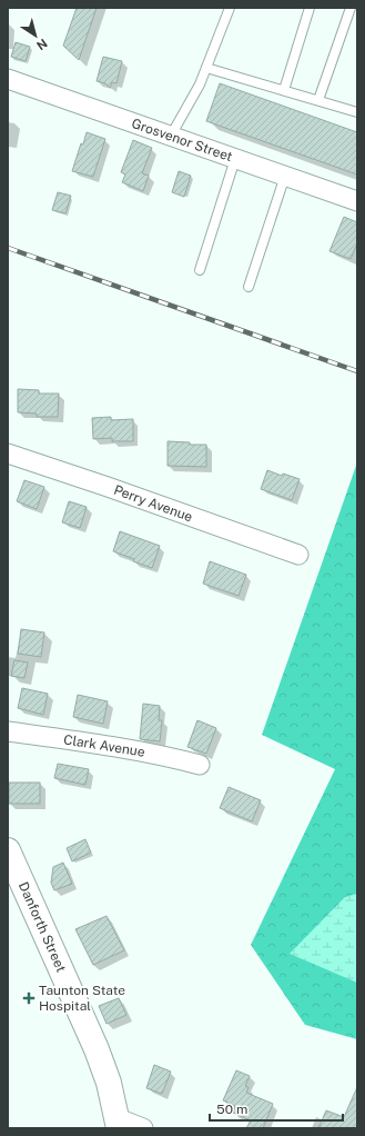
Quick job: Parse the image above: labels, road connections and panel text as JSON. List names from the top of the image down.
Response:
{
  "streets": {
    "street": [
      "Grosvenor Street",
      "Perry Avenue",
      "Clark Avenue",
      "Danforth Street"
    ]
  },
  "places": {
    "health": ["Taunton State Hospital"]
  },
  "scale_bar": "50 m",
  "north": "bottom right"
}
